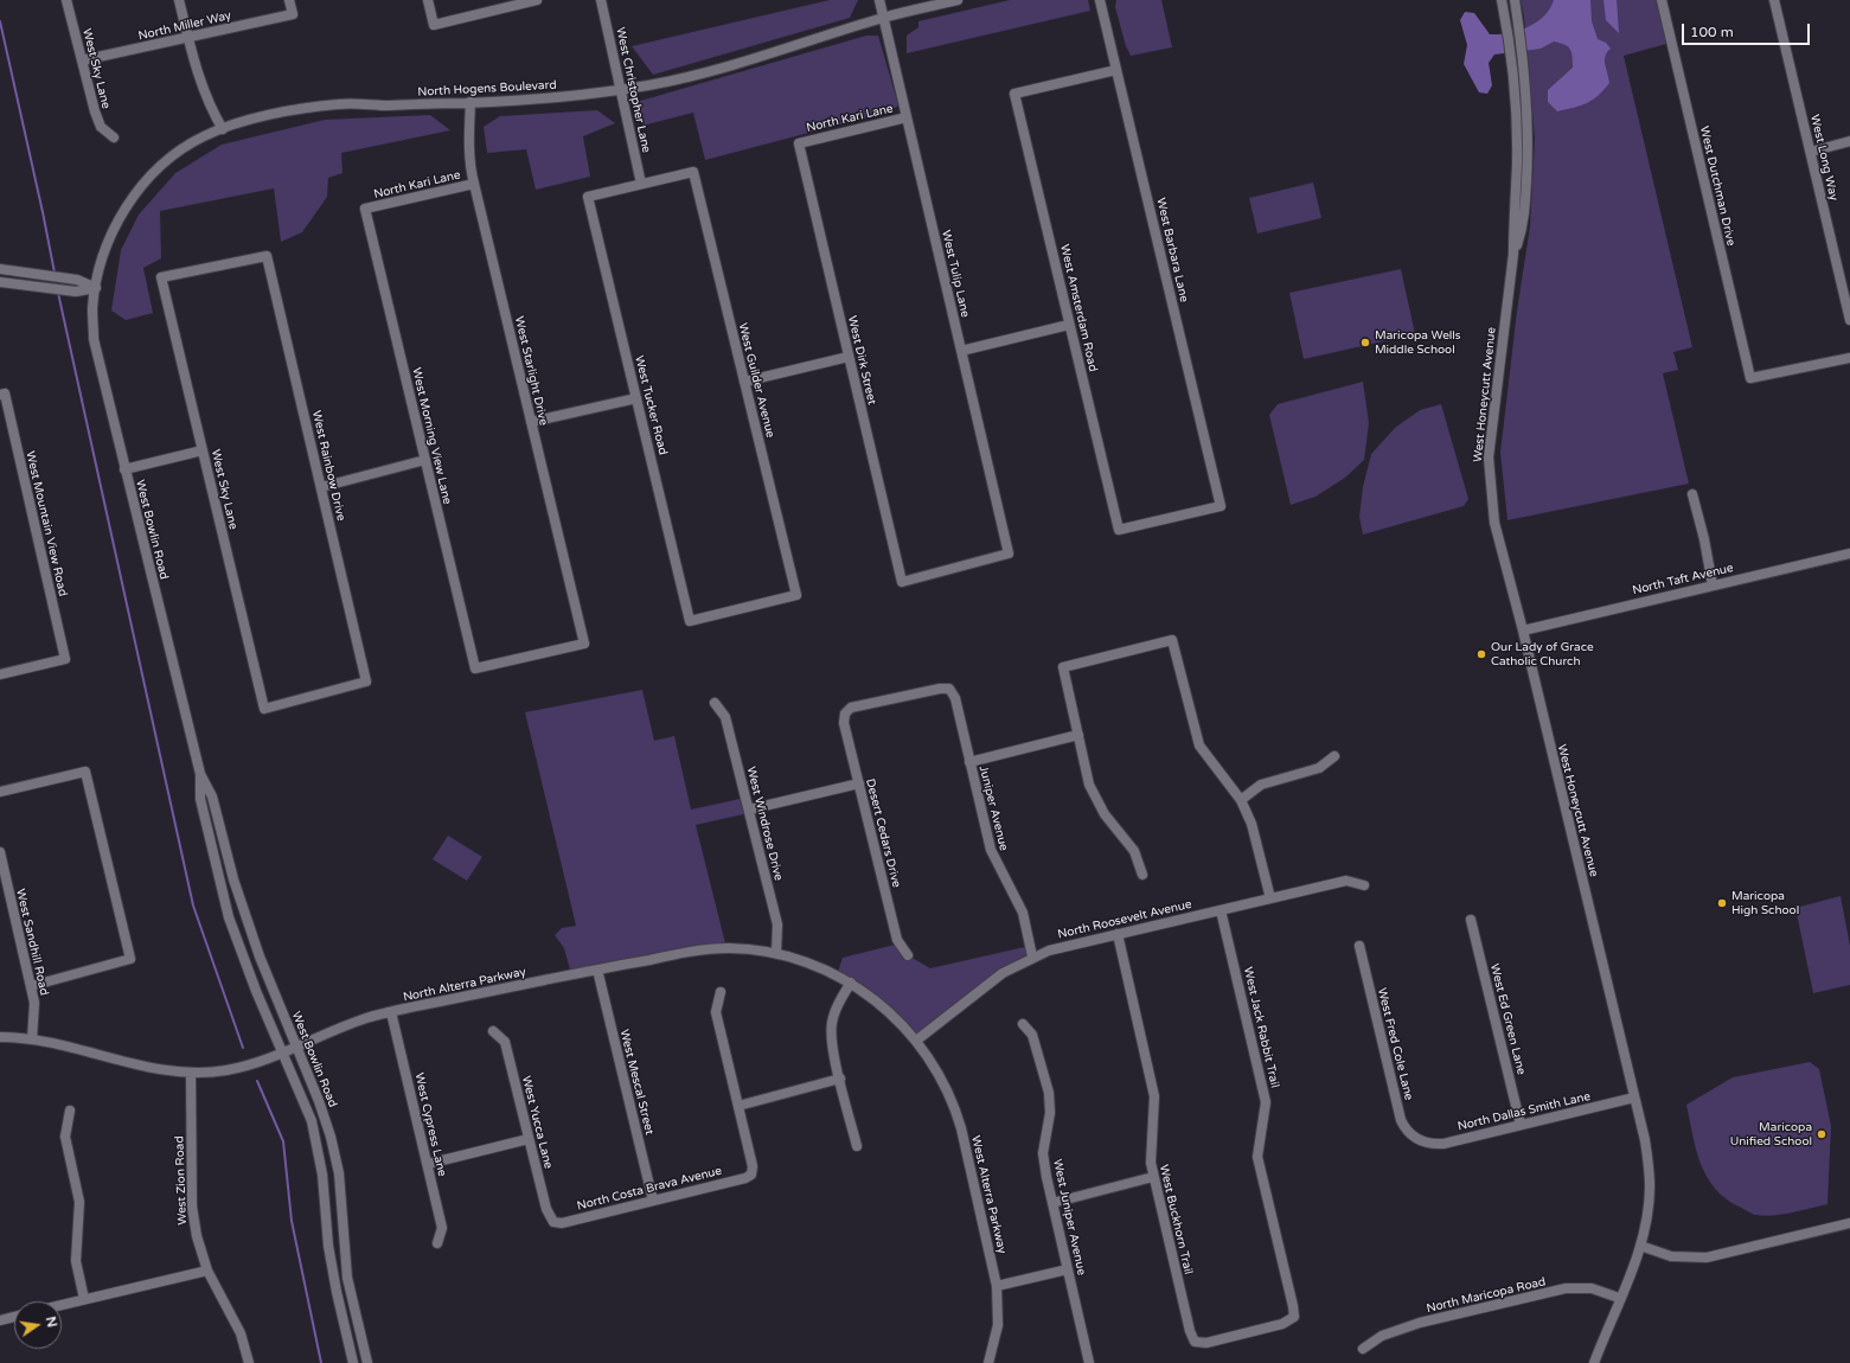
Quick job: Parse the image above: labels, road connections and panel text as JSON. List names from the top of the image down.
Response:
{
  "streets": {
    "street": [
      "North Miller Way",
      "West Sky Lane",
      "North Hogens Boulevard",
      "West Christopher Lane",
      "North Kari Lane",
      "West Long Way",
      "West Dutchman Drive",
      "West Barbara Lane",
      "West Tulip Lane",
      "West Amsterdam Road",
      "West Dirk Street",
      "West Starlight Drive",
      "West Guilder Avenue",
      "West Honeycutt Avenue",
      "West Tucker Road",
      "West Morning View Lane",
      "West Rainbow Drive",
      "West Mountain View Road",
      "West Bowlin Road",
      "North Taft Avenue",
      "Juniper Avenue",
      "West Windrose Drive",
      "Desert Cedars Drive",
      "North Roosevelt Avenue",
      "West Sandhill Road",
      "North Alterra Parkway",
      "West Ed Green Lane",
      "West Jack Rabbit Trail",
      "West Fred Cole Lane",
      "West Mescal Street",
      "North Dallas Smith Lane",
      "West Yucca Lane",
      "West Cypress Lane",
      "West Zion Road",
      "North Costa Brava Avenue",
      "West Alterra Parkway",
      "West Juniper Avenue",
      "West Buckhorn Trail",
      "North Maricopa Road"
    ]
  },
  "crossings": [
    ["North Miller Way", "West Sky Lane"],
    ["West Sky Lane", "West Rainbow Drive"],
    ["North Hogens Boulevard", "West Christopher Lane"],
    ["North Hogens Boulevard", "West Tulip Lane"],
    ["North Hogens Boulevard", "West Starlight Drive"],
    ["North Hogens Boulevard", "West Bowlin Road"],
    ["West Christopher Lane", "West Guilder Avenue"],
    ["West Christopher Lane", "West Tucker Road"],
    ["North Kari Lane", "West Tulip Lane"],
    ["North Kari Lane", "West Dirk Street"],
    ["North Kari Lane", "West Starlight Drive"],
    ["North Kari Lane", "West Morning View Lane"],
    ["West Barbara Lane", "West Amsterdam Road"],
    ["West Tulip Lane", "West Dirk Street"],
    ["West Starlight Drive", "West Morning View Lane"],
    ["West Guilder Avenue", "West Tucker Road"],
    ["West Honeycutt Avenue", "North Taft Avenue"],
    ["West Honeycutt Avenue", "North Dallas Smith Lane"],
    ["West Honeycutt Avenue", "North Maricopa Road"],
    ["West Bowlin Road", "North Alterra Parkway"],
    ["Juniper Avenue", "Desert Cedars Drive"],
    ["Juniper Avenue", "North Roosevelt Avenue"],
    ["West Windrose Drive", "North Alterra Parkway"],
    ["North Roosevelt Avenue", "North Alterra Parkway"],
    ["North Roosevelt Avenue", "West Jack Rabbit Trail"],
    ["North Roosevelt Avenue", "West Alterra Parkway"],
    ["North Roosevelt Avenue", "West Buckhorn Trail"],
    ["West Sandhill Road", "North Alterra Parkway"],
    ["North Alterra Parkway", "West Mescal Street"],
    ["North Alterra Parkway", "West Cypress Lane"],
    ["North Alterra Parkway", "West Zion Road"],
    ["North Alterra Parkway", "West Alterra Parkway"],
    ["West Ed Green Lane", "North Dallas Smith Lane"],
    ["West Jack Rabbit Trail", "West Buckhorn Trail"],
    ["West Fred Cole Lane", "North Dallas Smith Lane"],
    ["West Mescal Street", "North Costa Brava Avenue"],
    ["West Yucca Lane", "North Costa Brava Avenue"]
  ],
  "places": [
    "Maricopa Wells Middle School",
    "Our Lady of Grace Catholic Church",
    "Maricopa High School",
    "Maricopa Unified School"
  ],
  "scale_bar": "100 m",
  "north": "right"
}
